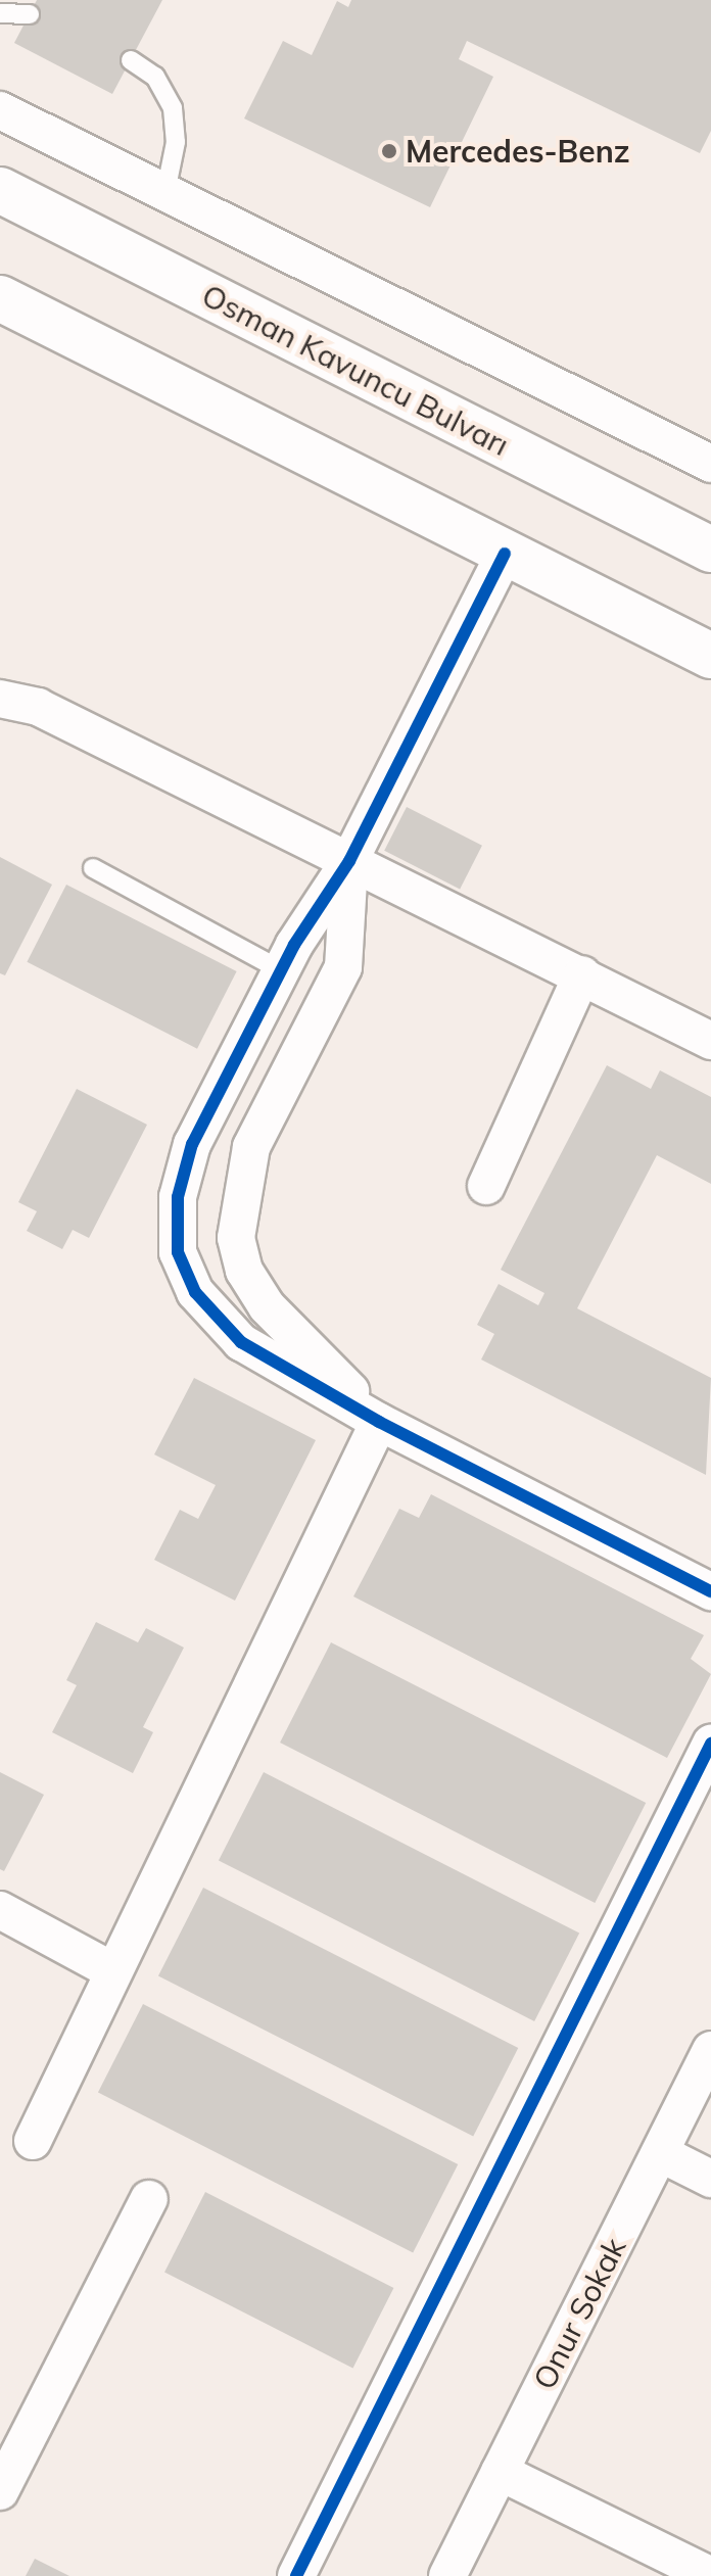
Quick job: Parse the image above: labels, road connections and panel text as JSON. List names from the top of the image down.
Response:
{
  "streets": {
    "highway": ["Osman Kavuncu Bulvarı"],
    "street": ["Onur Sokak"]
  },
  "places": ["Mercedes-Benz"]
}
